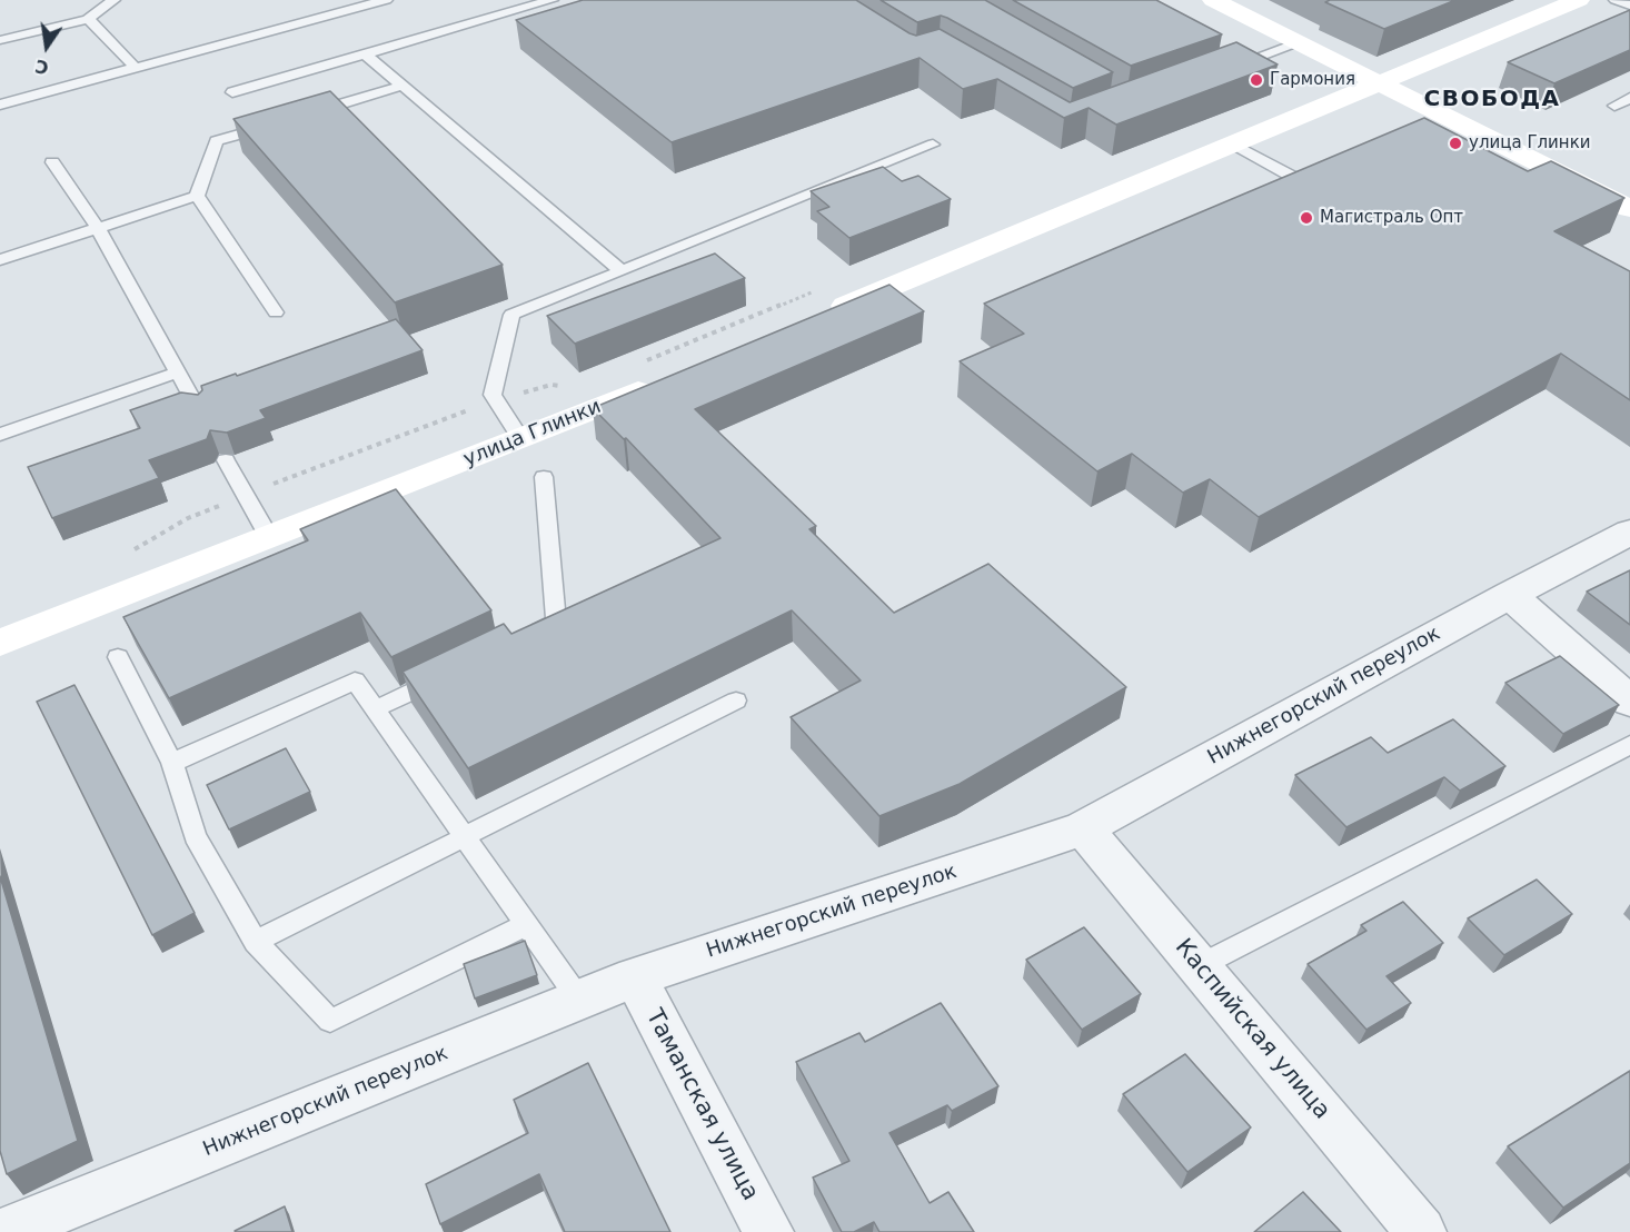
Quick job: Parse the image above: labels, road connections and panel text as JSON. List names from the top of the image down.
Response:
{
  "streets": {
    "main road": ["улица Глинки"],
    "street": ["Нижнегорский переулок", "Каспийская улица", "Таманская улица"]
  },
  "crossings": [
    ["Нижнегорский переулок", "Каспийская улица"],
    ["Нижнегорский переулок", "Таманская улица"]
  ],
  "districts": ["СВОБОДА"],
  "places": ["Гармония", "улица Глинки", "Магистраль Опт"],
  "north": "bottom"
}
